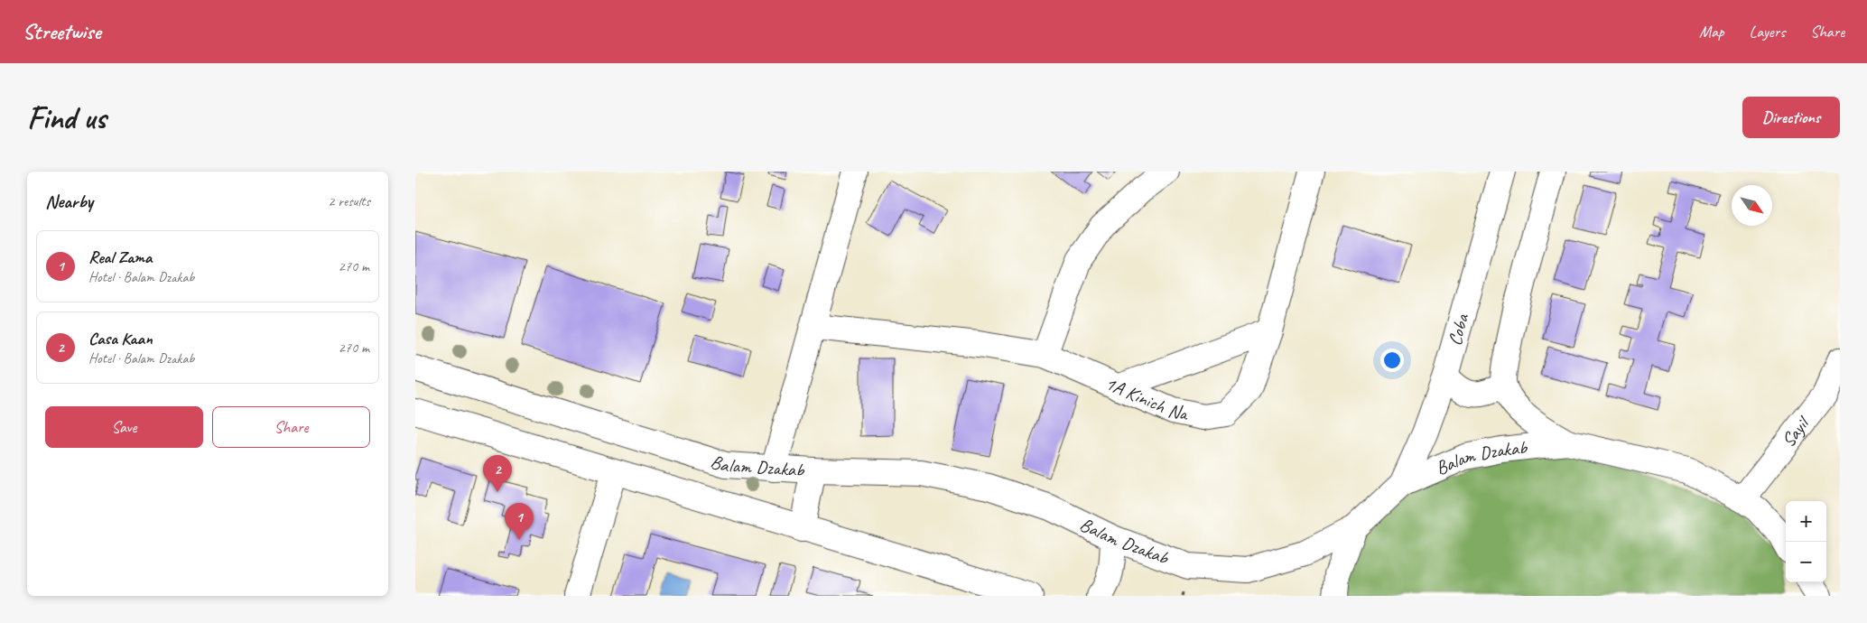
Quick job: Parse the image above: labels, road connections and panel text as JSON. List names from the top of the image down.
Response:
{
  "streets": {
    "street": [
      "Coba",
      "1A Kinich Na",
      "Sayil",
      "Balam Dzakab"
    ]
  },
  "crossings": [
    ["Coba", "Balam Dzakab"],
    ["Sayil", "Balam Dzakab"]
  ],
  "north": "bottom right",
  "page": {
    "header": "Streetwise",
    "nav": ["Map", "Layers", "Share"],
    "buttons": [
      "Directions",
      ["Save", "Share"]
    ],
    "title": "Find us",
    "heading": ["Nearby", "2 results"],
    "list": [
      {
        "mark": "1",
        "name": "Real Zama",
        "note": "Hotel · Balam Dzakab",
        "value": "270 m"
      },
      {
        "mark": "2",
        "name": "Casa Kaan",
        "note": "Hotel · Balam Dzakab",
        "value": "270 m"
      }
    ],
    "pins": ["2", "1"],
    "map_buttons": ["+", "−"]
  }
}
